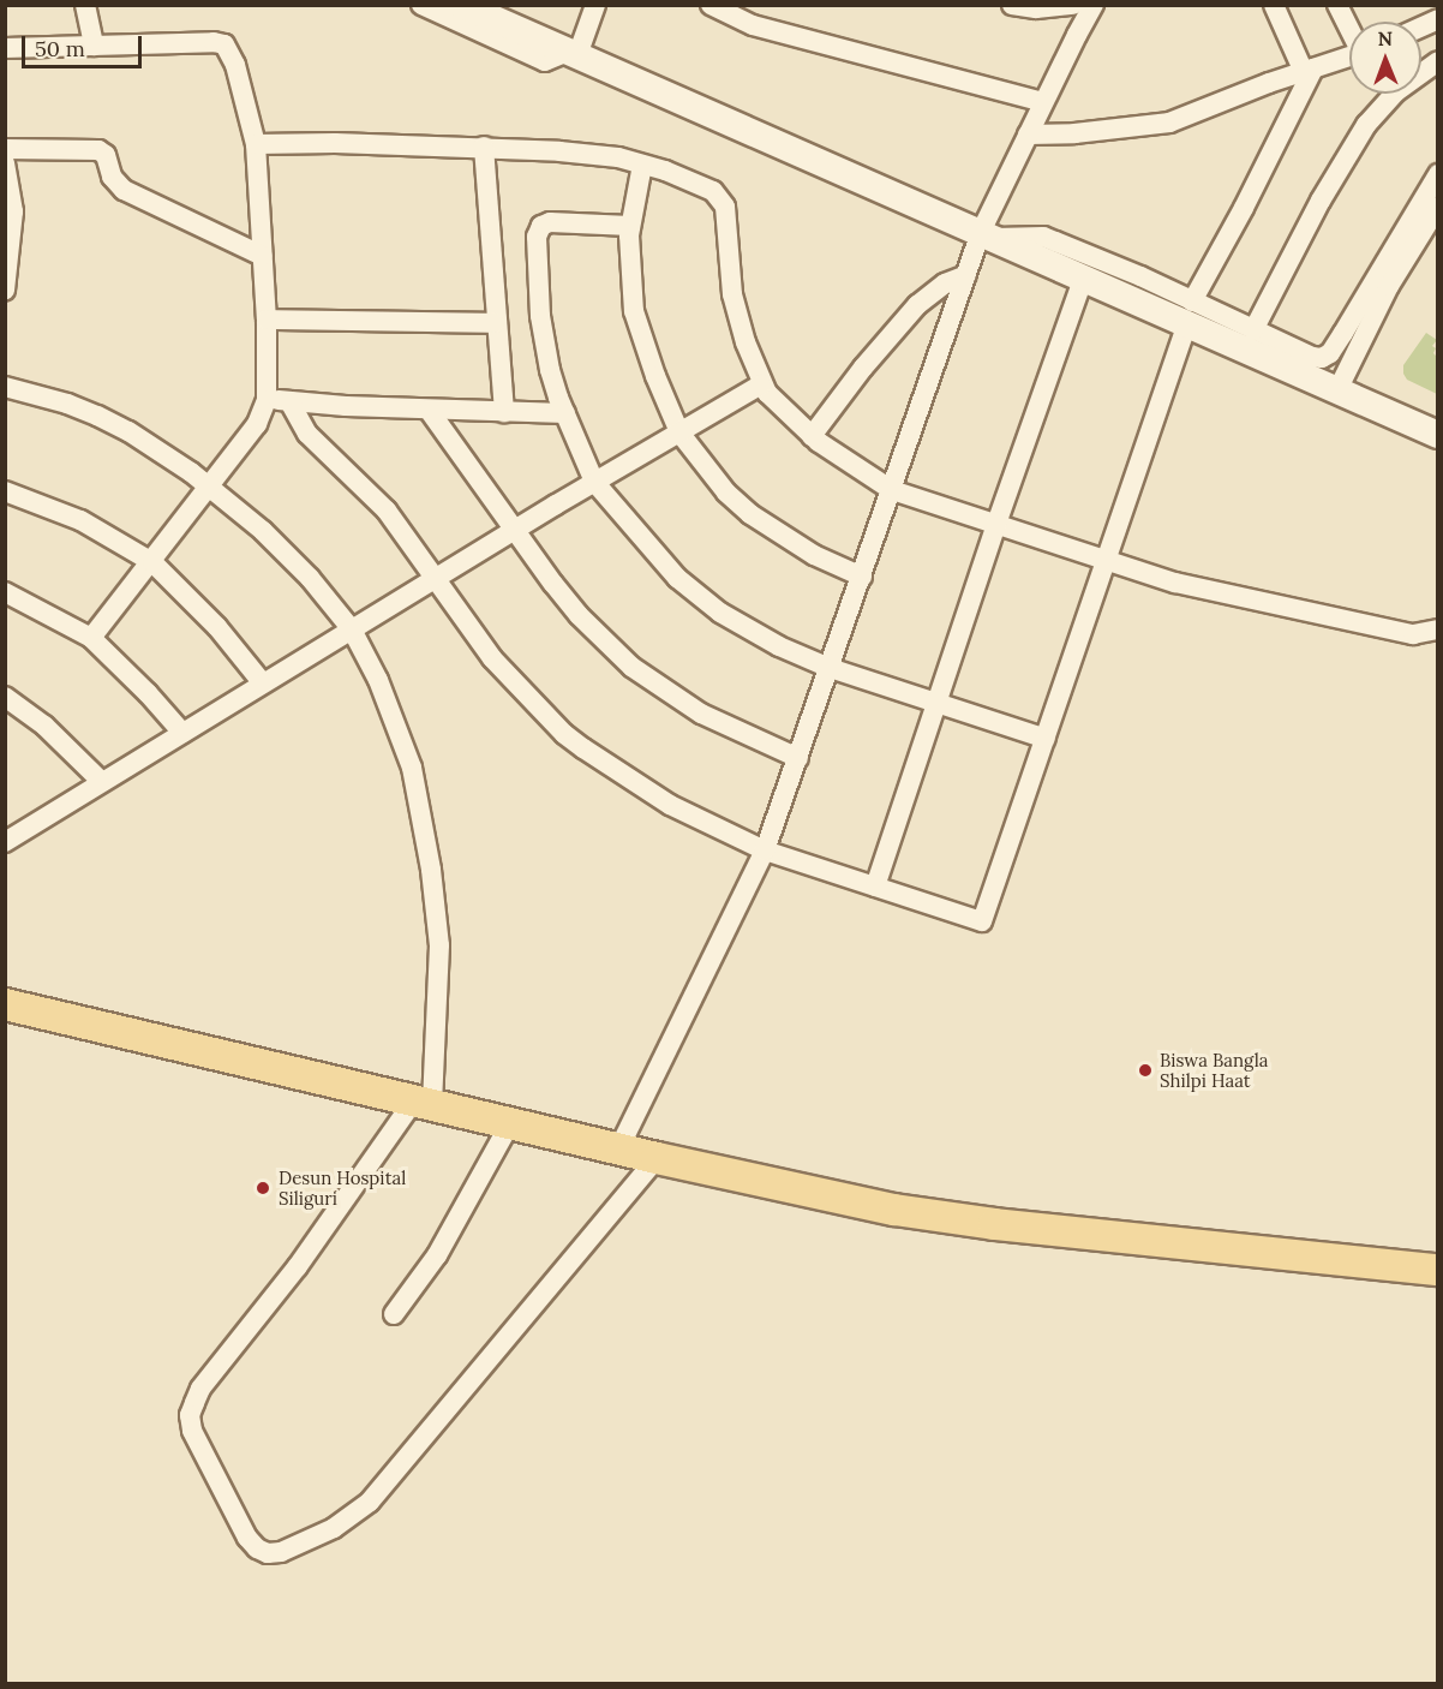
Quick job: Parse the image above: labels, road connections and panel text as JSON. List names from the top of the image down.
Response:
{
  "places": ["Biswa Bangla Shilpi Haat", "Desun Hospital Siliguri"],
  "scale_bar": "50 m",
  "north": "top"
}
